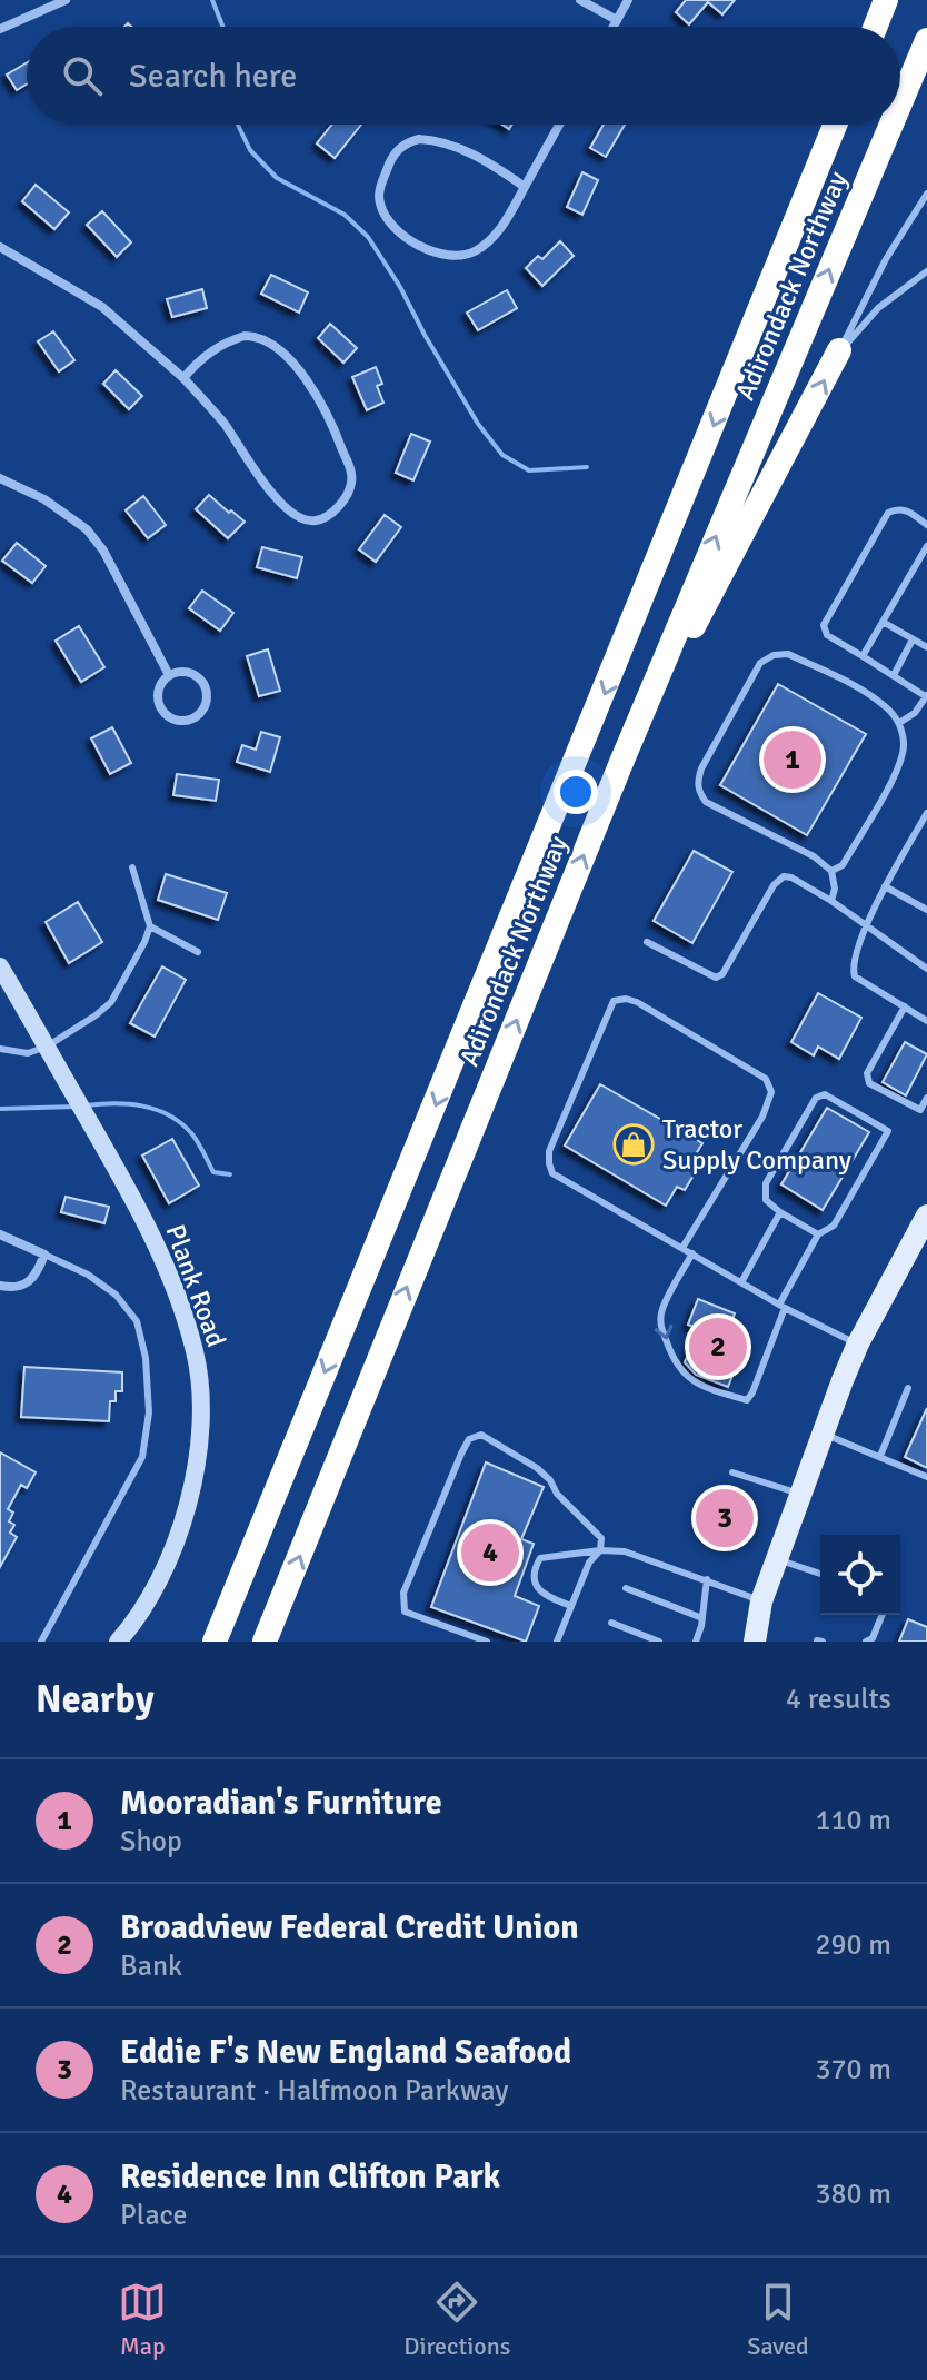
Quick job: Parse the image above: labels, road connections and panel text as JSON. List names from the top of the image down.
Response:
{
  "streets": {
    "highway": ["Adirondack Northway"],
    "street": ["Plank Road"]
  },
  "places": {
    "shop": ["Tractor Supply Company"]
  },
  "page": {
    "search": "Search here",
    "pins": [
      "1",
      "2",
      "3",
      "4"
    ],
    "heading": ["Nearby", "4 results"],
    "list": [
      {
        "mark": "1",
        "name": "Mooradian's Furniture",
        "note": "Shop",
        "value": "110 m"
      },
      {
        "mark": "2",
        "name": "Broadview Federal Credit Union",
        "note": "Bank",
        "value": "290 m"
      },
      {
        "mark": "3",
        "name": "Eddie F's New England Seafood",
        "note": "Restaurant · Halfmoon Parkway",
        "value": "370 m"
      },
      {
        "mark": "4",
        "name": "Residence Inn Clifton Park",
        "note": "Place",
        "value": "380 m"
      }
    ],
    "nav": ["Map", "Directions", "Saved"]
  }
}
